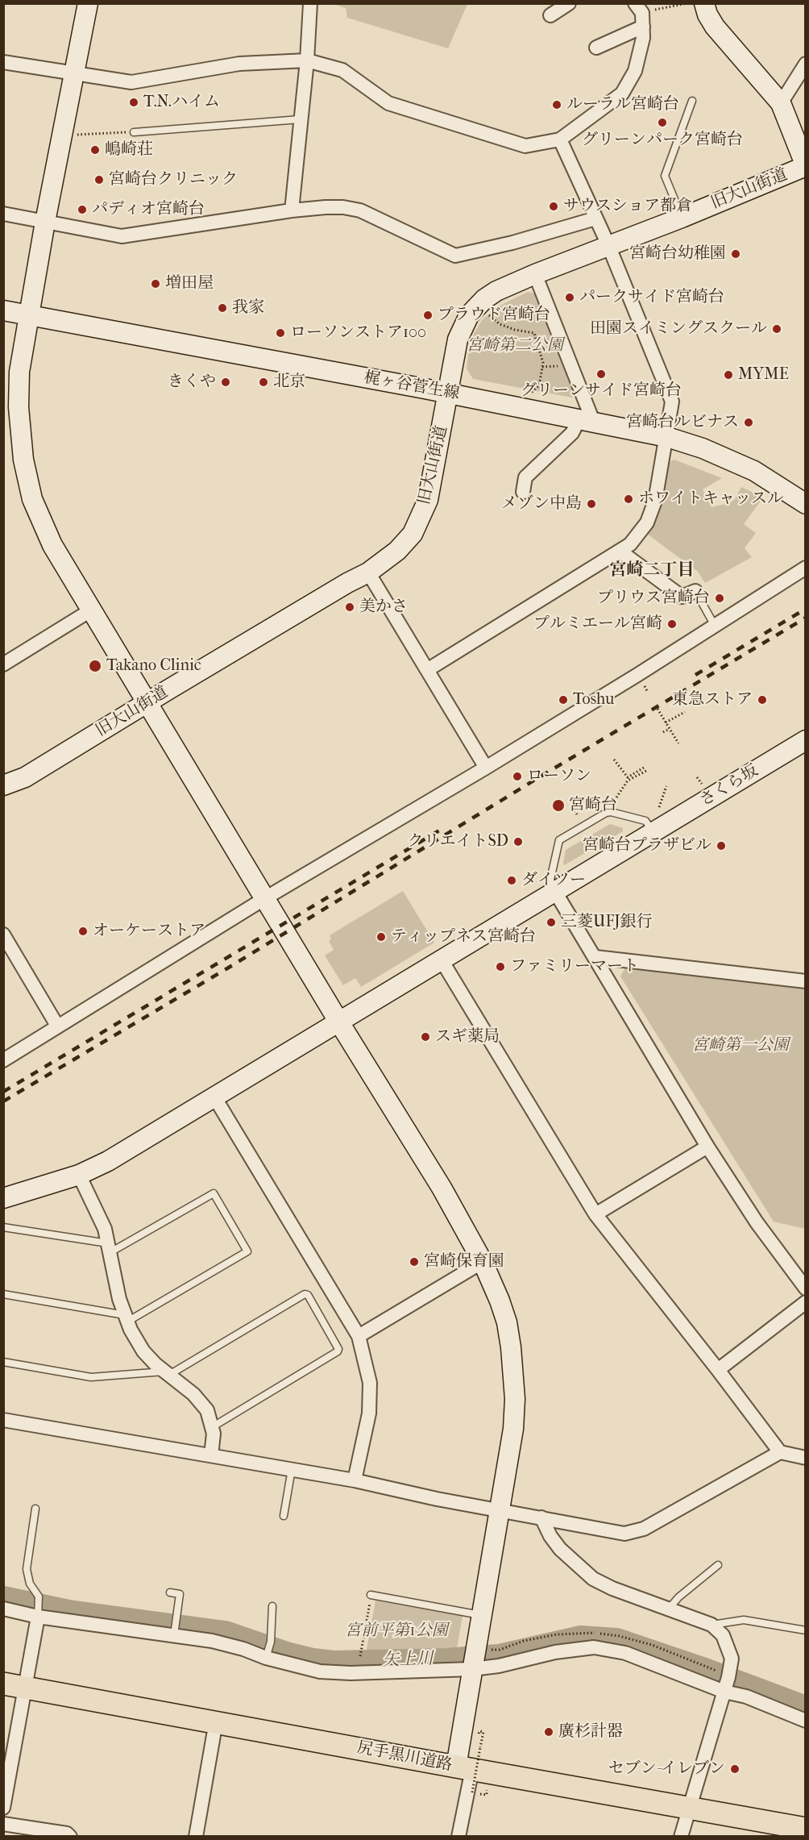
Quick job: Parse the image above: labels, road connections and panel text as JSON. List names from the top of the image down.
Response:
{
  "streets": {
    "main road": ["尻手黒川道路"],
    "street": ["旧大山街道", "梶ヶ谷菅生線", "さくら坂"]
  },
  "crossings": [
    ["旧大山街道", "梶ヶ谷菅生線"]
  ],
  "districts": ["宮崎二丁目"],
  "water": ["矢上川"],
  "parks": ["宮崎第二公園", "宮崎第一公園", "宮前平第1公園"],
  "places": [
    "T.N.ハイム",
    "ルーラル宮崎台",
    "グリーンパーク宮崎台",
    "嶋崎荘",
    "宮崎台クリニック",
    "サウスショア都倉",
    "パディオ宮崎台",
    "宮崎台幼稚園",
    "増田屋",
    "パークサイド宮崎台",
    "我家",
    "プラウド宮崎台",
    "田園スイミングスクール",
    "ローソンストア100",
    "グリーンサイド宮崎台",
    "MYME",
    "きくや",
    "北京",
    "宮崎台ルビナス",
    "ホワイトキャッスル",
    "メゾン中島",
    "プリウス宮崎台",
    "美かさ",
    "プルミエール宮崎",
    "Takano Clinic",
    "Toshu",
    "東急ストア",
    "ローソン",
    "宮崎台",
    "クリエイトSD",
    "宮崎台プラザビル",
    "ダイソー",
    "三菱UFJ銀行",
    "オーケーストア",
    "ティップネス宮崎台",
    "ファミリーマート",
    "スギ薬局",
    "宮崎保育園",
    "廣杉計器",
    "セブン-イレブン"
  ]
}
